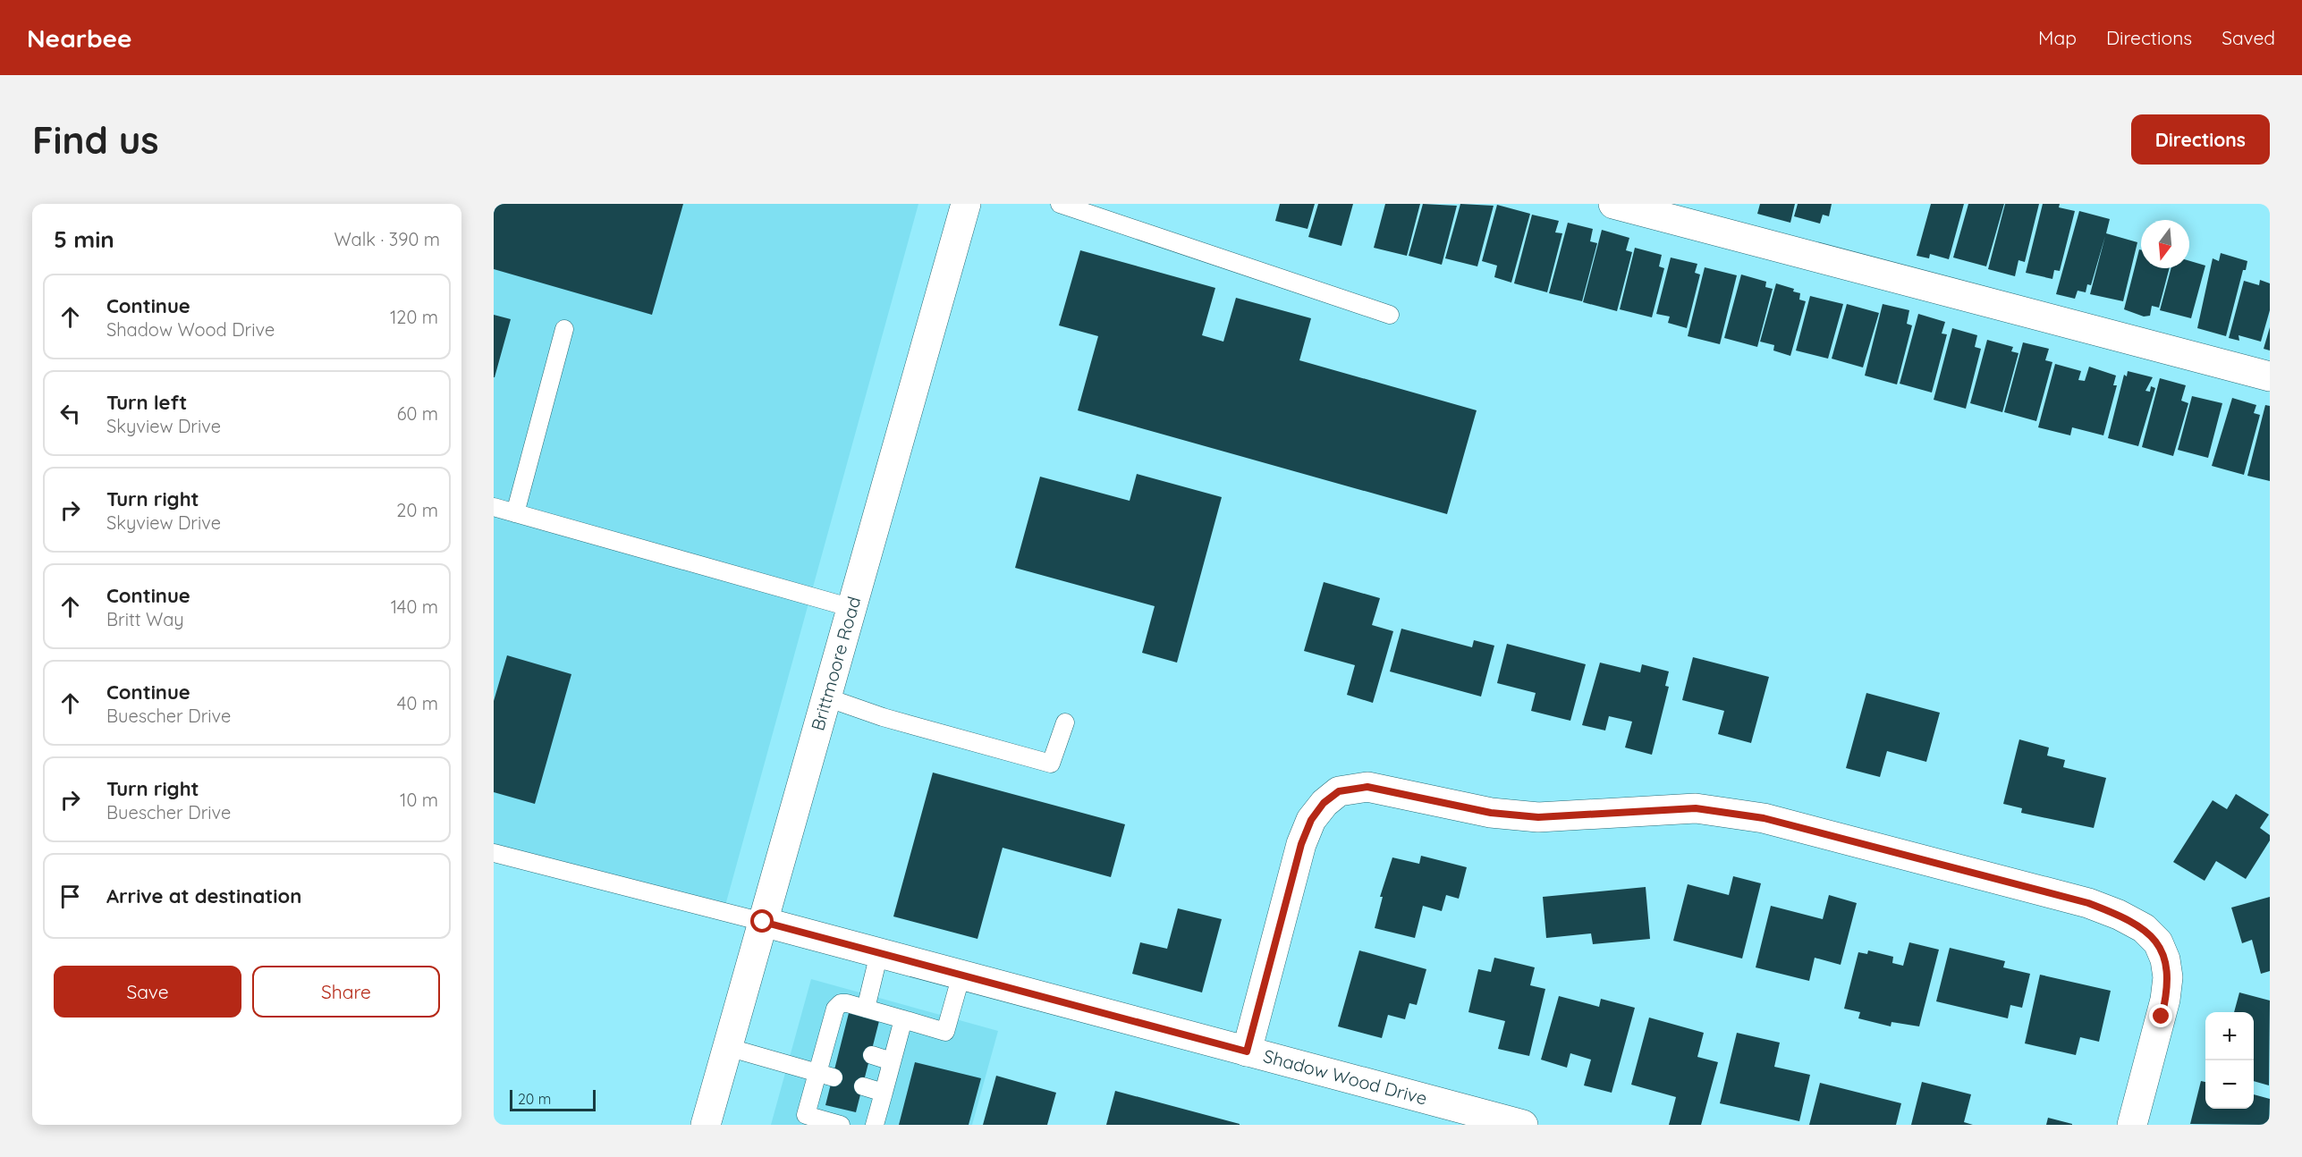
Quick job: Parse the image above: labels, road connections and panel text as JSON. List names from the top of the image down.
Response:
{
  "streets": {
    "street": ["Brittmoore Road", "Shadow Wood Drive"]
  },
  "crossings": [
    ["Brittmoore Road", "Shadow Wood Drive"]
  ],
  "scale_bar": "20 m",
  "north": "bottom",
  "page": {
    "header": "Nearbee",
    "nav": ["Map", "Directions", "Saved"],
    "buttons": [
      "Directions",
      ["Save", "Share"]
    ],
    "title": "Find us",
    "heading": ["5 min", "Walk · 390 m"],
    "list": [
      ["Continue", "Shadow Wood Drive", "120 m"],
      ["Turn left", "Skyview Drive", "60 m"],
      ["Turn right", "Skyview Drive", "20 m"],
      ["Continue", "Britt Way", "140 m"],
      ["Continue", "Buescher Drive", "40 m"],
      ["Turn right", "Buescher Drive", "10 m"],
      "Arrive at destination"
    ],
    "map_buttons": ["+", "−"],
    "scale": "20 m"
  }
}
